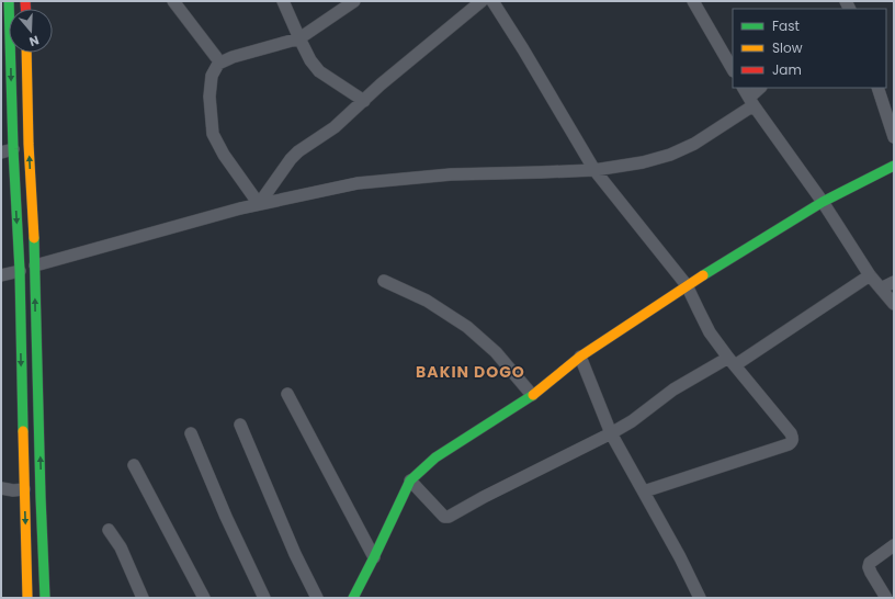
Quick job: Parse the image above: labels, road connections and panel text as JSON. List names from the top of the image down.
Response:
{
  "districts": ["BAKIN DOGO"],
  "legend": ["Fast", "Slow", "Jam"],
  "north": "bottom"
}
